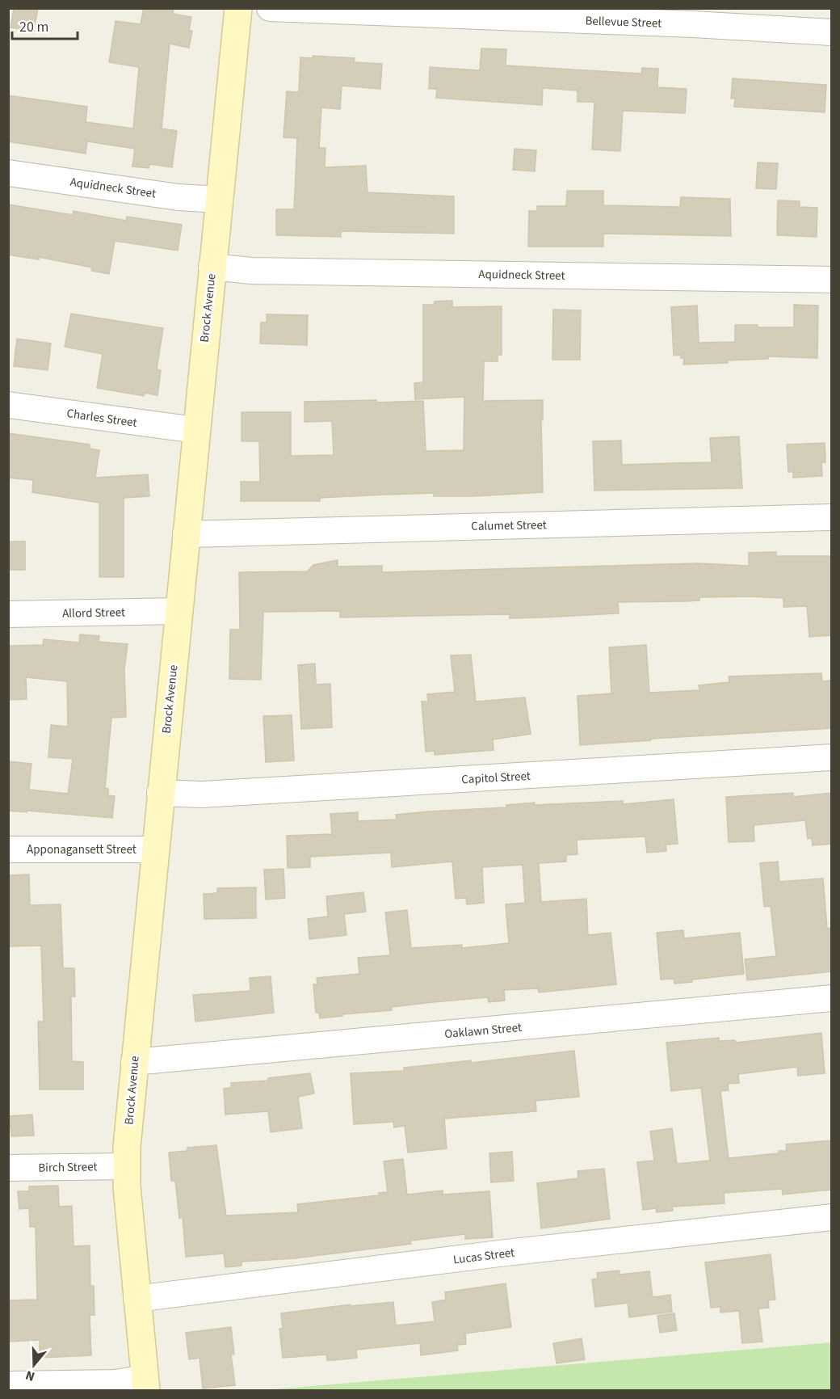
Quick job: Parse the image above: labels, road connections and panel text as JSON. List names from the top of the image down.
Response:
{
  "streets": {
    "main road": ["Brock Avenue"],
    "street": [
      "Bellevue Street",
      "Aquidneck Street",
      "Charles Street",
      "Calumet Street",
      "Allord Street",
      "Capitol Street",
      "Apponagansett Street",
      "Oaklawn Street",
      "Birch Street",
      "Lucas Street"
    ]
  },
  "crossings": [
    ["Aquidneck Street", "Brock Avenue"],
    ["Brock Avenue", "Charles Street"],
    ["Brock Avenue", "Calumet Street"],
    ["Brock Avenue", "Allord Street"],
    ["Brock Avenue", "Capitol Street"],
    ["Brock Avenue", "Apponagansett Street"],
    ["Brock Avenue", "Oaklawn Street"],
    ["Brock Avenue", "Birch Street"],
    ["Brock Avenue", "Lucas Street"]
  ],
  "scale_bar": "20 m",
  "north": "bottom"
}
